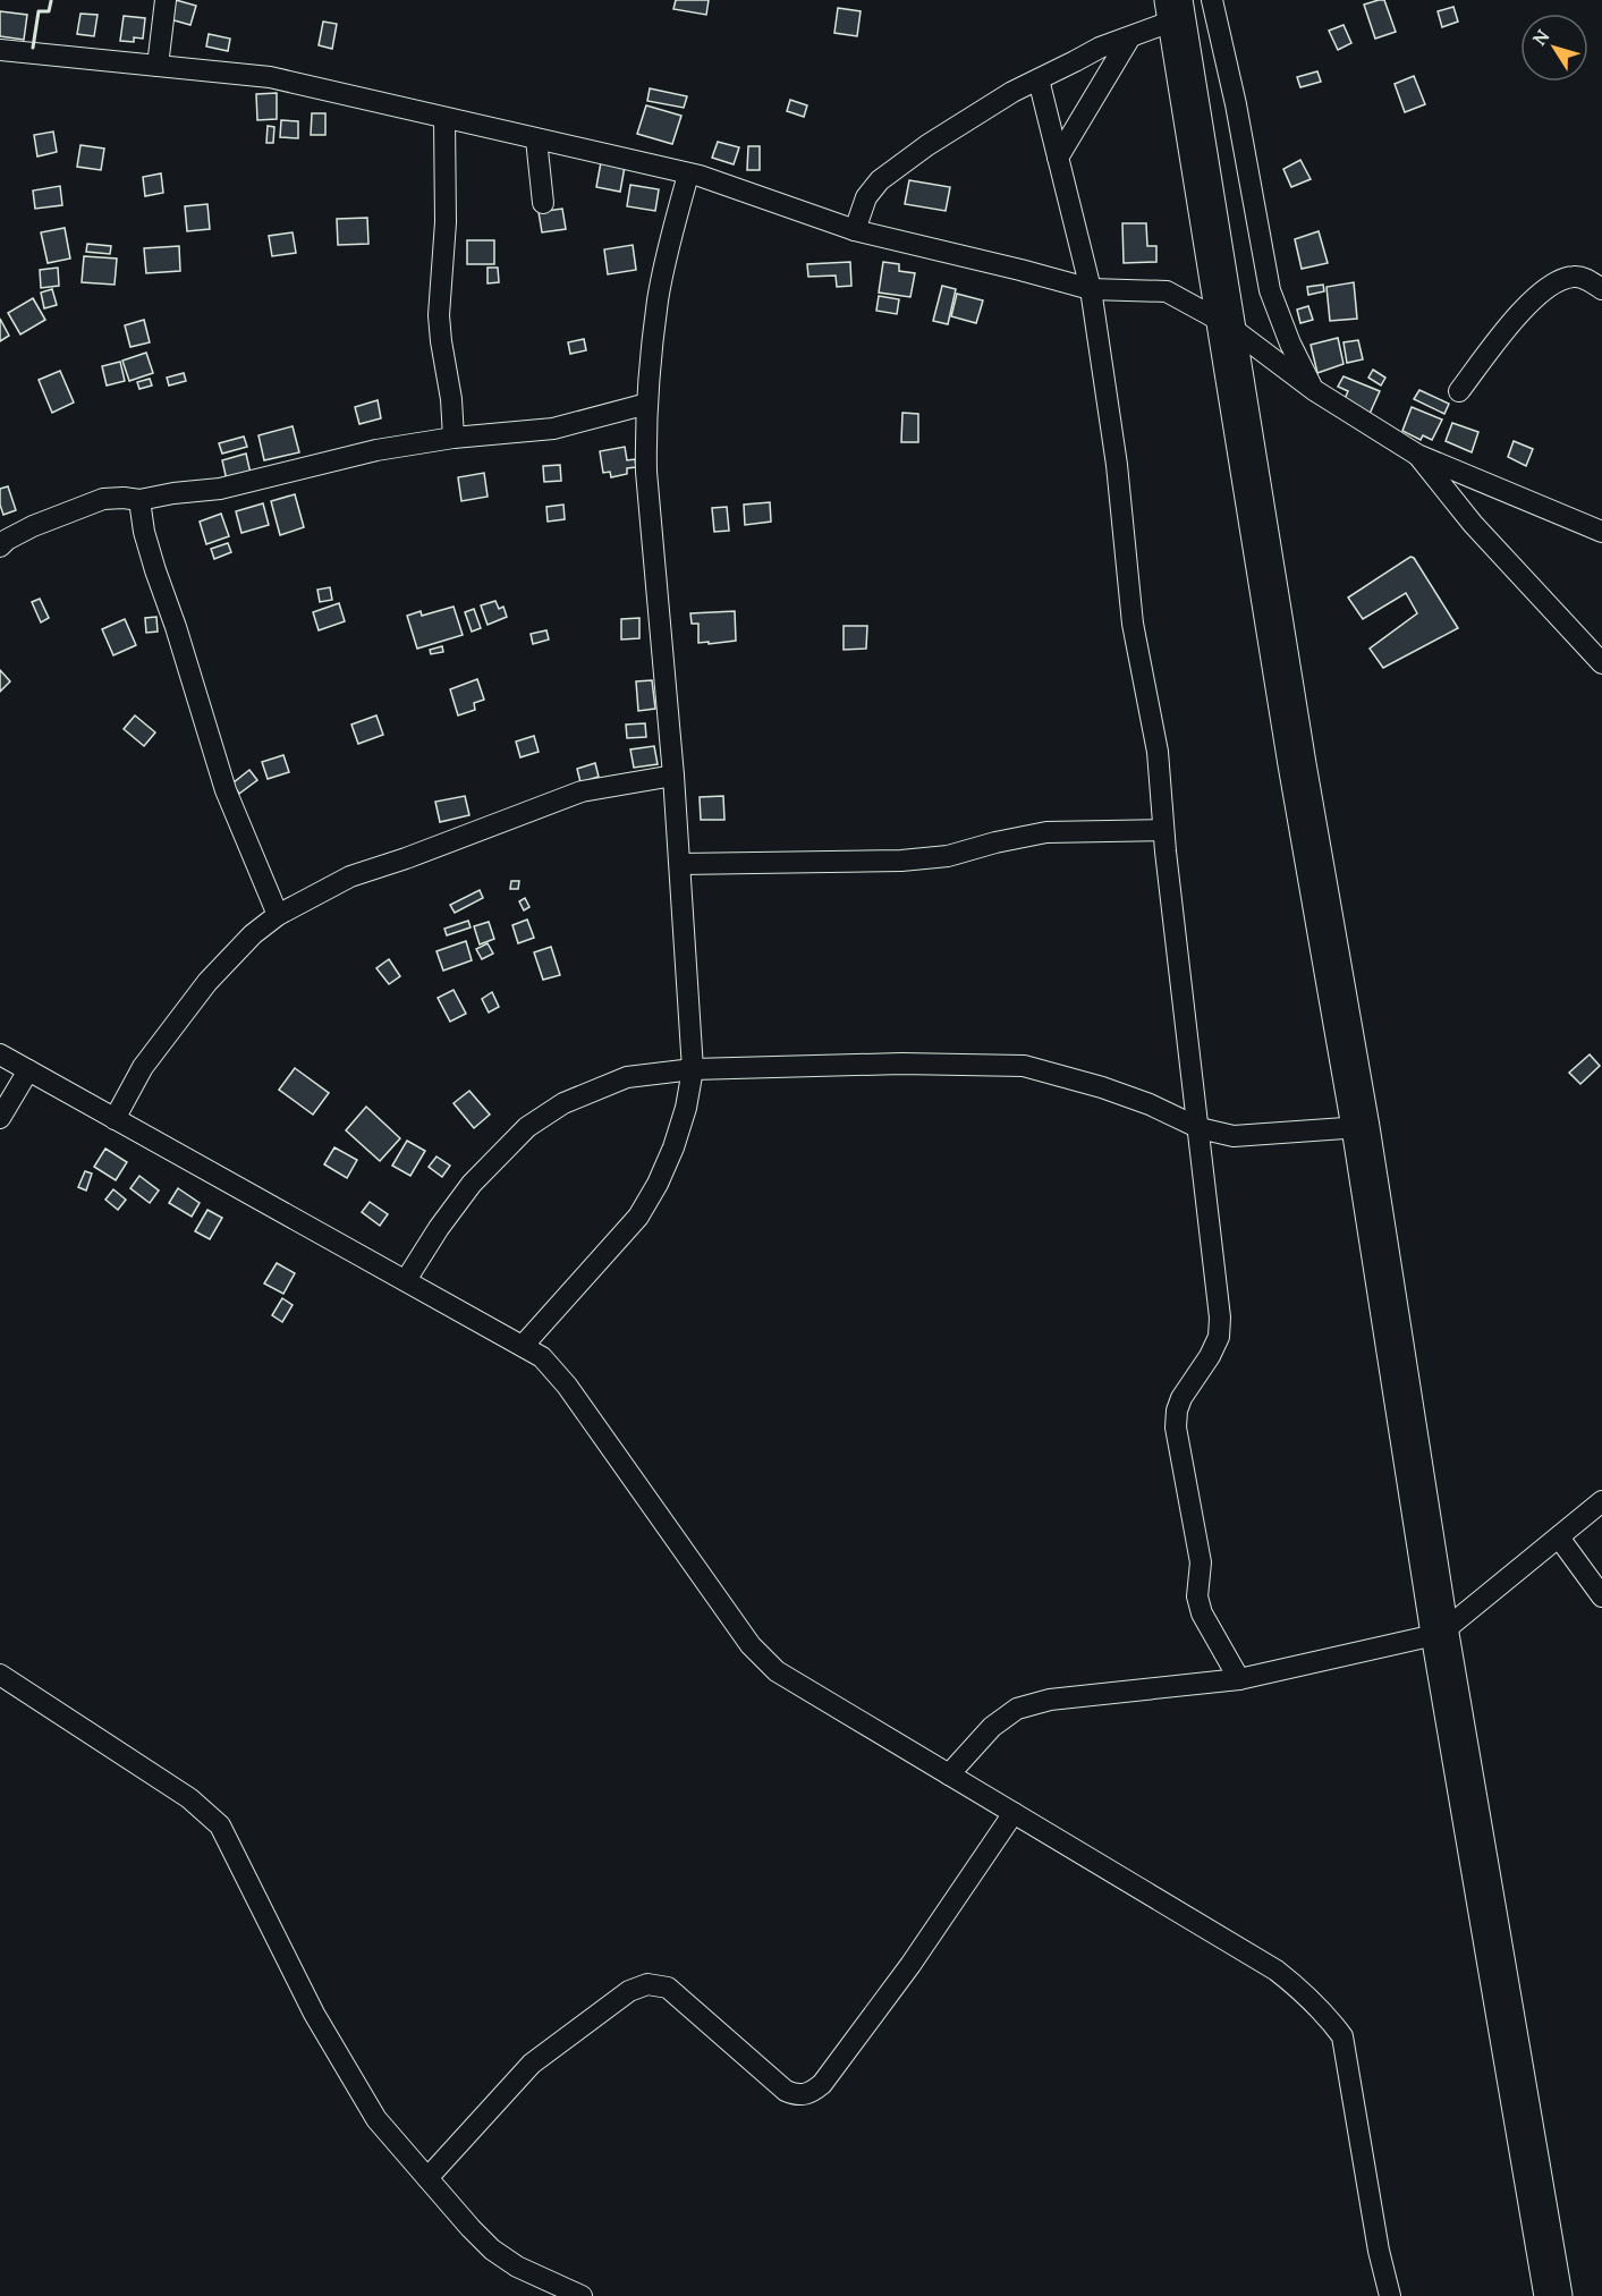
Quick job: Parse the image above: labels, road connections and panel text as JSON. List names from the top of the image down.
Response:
{
  "north": "top left"
}
